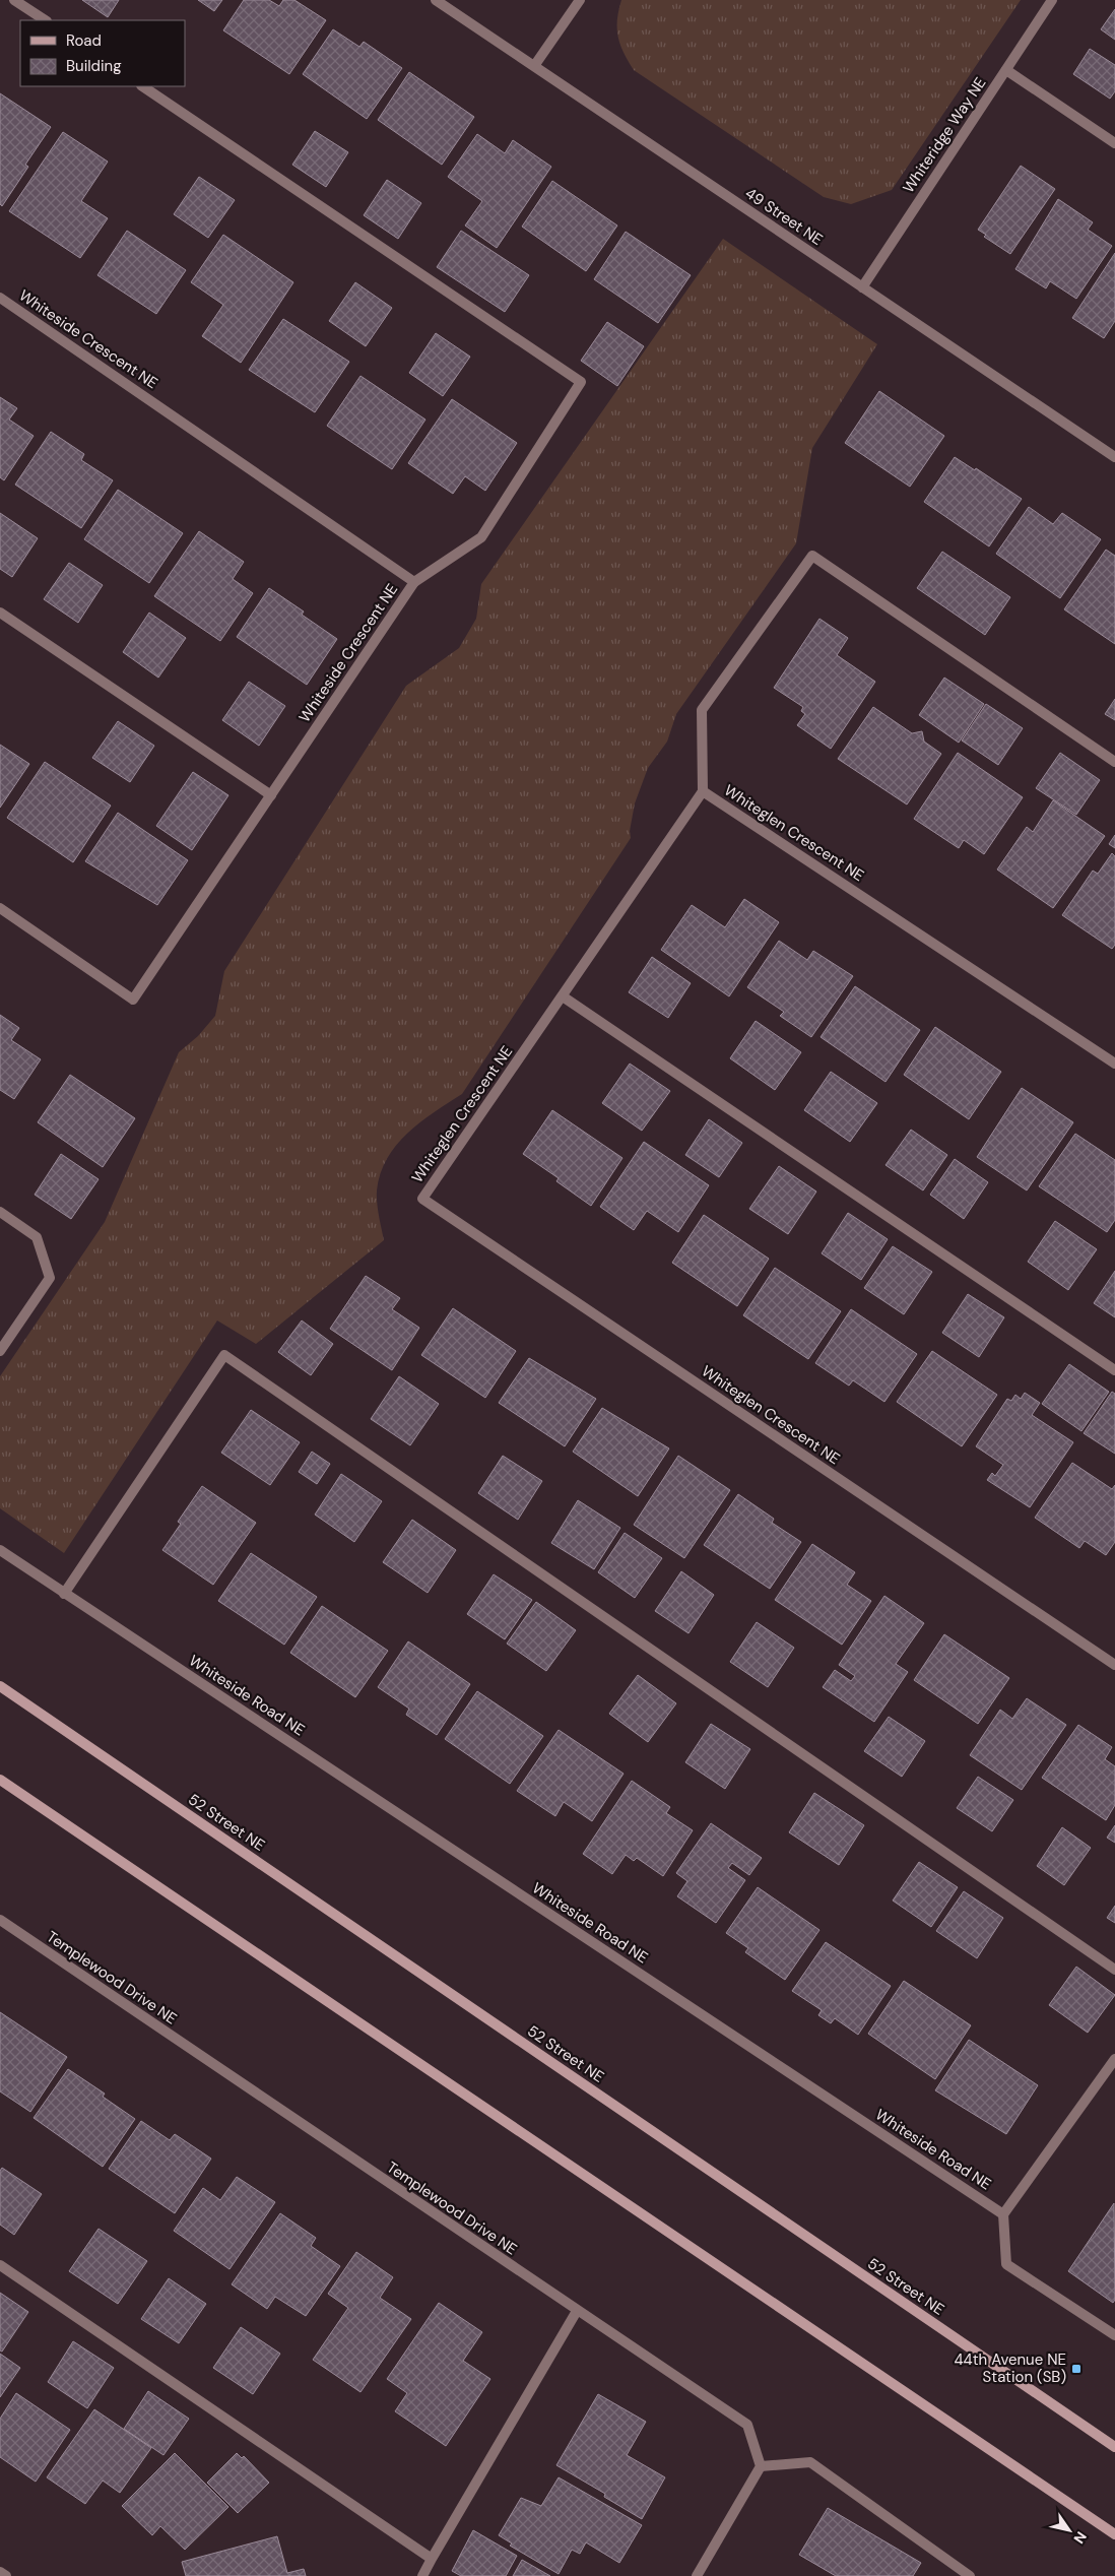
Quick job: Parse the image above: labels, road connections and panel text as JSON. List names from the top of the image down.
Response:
{
  "streets": {
    "main road": ["52 Street NE"],
    "street": [
      "Whiteridge Way NE",
      "49 Street NE",
      "Whiteside Crescent NE",
      "Whiteglen Crescent NE",
      "Whiteside Road NE",
      "Templewood Drive NE"
    ]
  },
  "crossings": [
    ["Whiteridge Way NE", "49 Street NE"]
  ],
  "places": {
    "transit": ["44th Avenue NE Station (SB)"]
  },
  "legend": ["Road", "Building"],
  "north": "bottom right"
}
